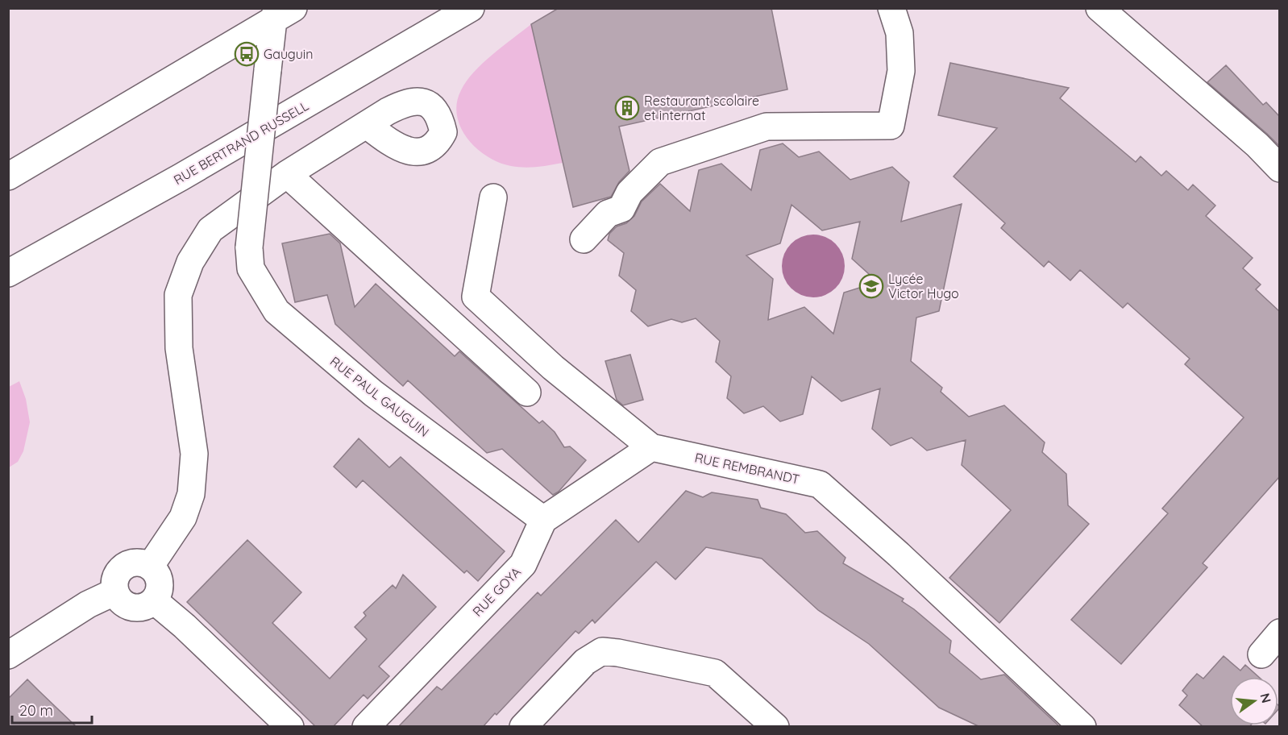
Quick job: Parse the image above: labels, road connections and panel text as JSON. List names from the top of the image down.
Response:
{
  "streets": {
    "street": [
      "RUE BERTRAND RUSSELL",
      "RUE PAUL GAUGUIN",
      "RUE REMBRANDT",
      "RUE GOYA"
    ]
  },
  "crossings": [
    ["RUE PAUL GAUGUIN", "RUE GOYA"]
  ],
  "places": {
    "bus stop": ["Gauguin"],
    "building": ["Restaurant scolaire et internat"],
    "school or university": ["Lycée Victor Hugo"]
  },
  "scale_bar": "20 m",
  "north": "right"
}
